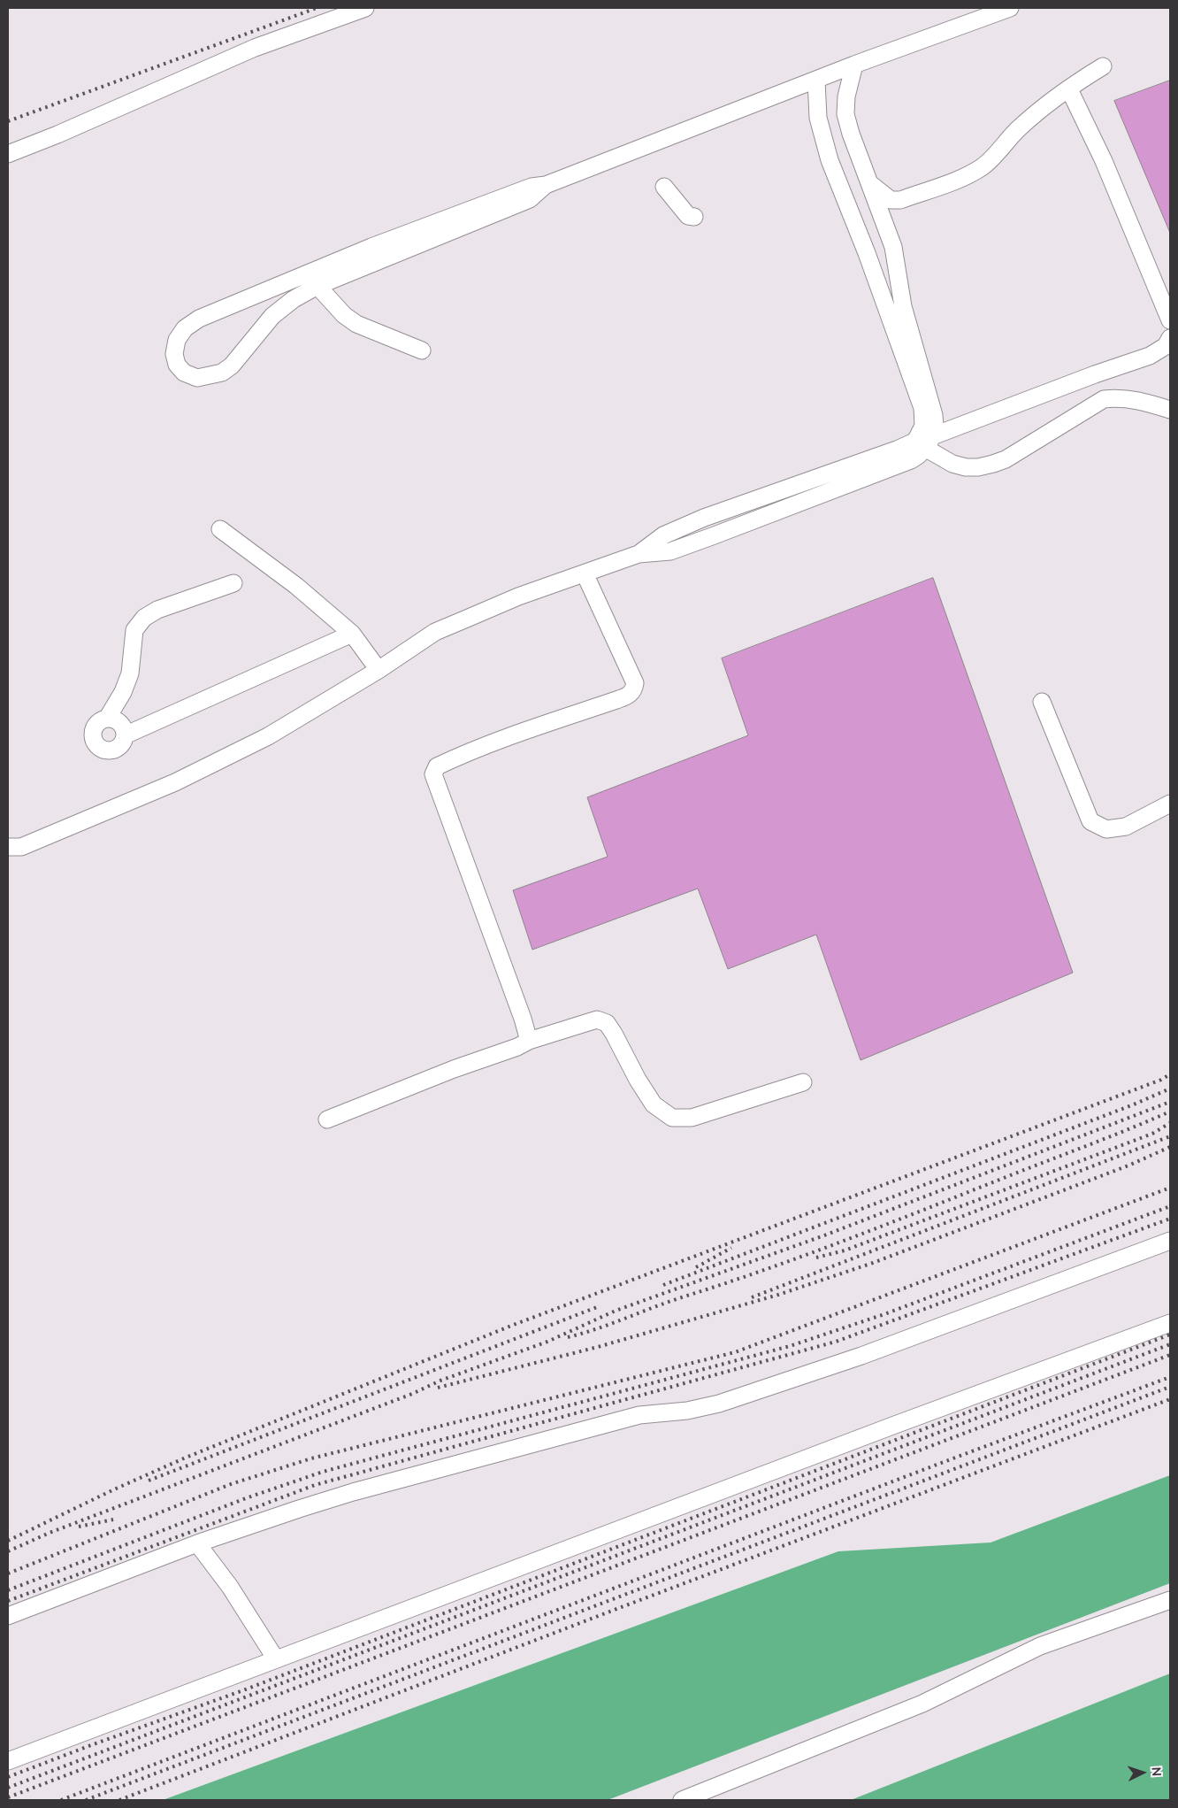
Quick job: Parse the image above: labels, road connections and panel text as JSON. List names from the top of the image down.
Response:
{
  "north": "right"
}
